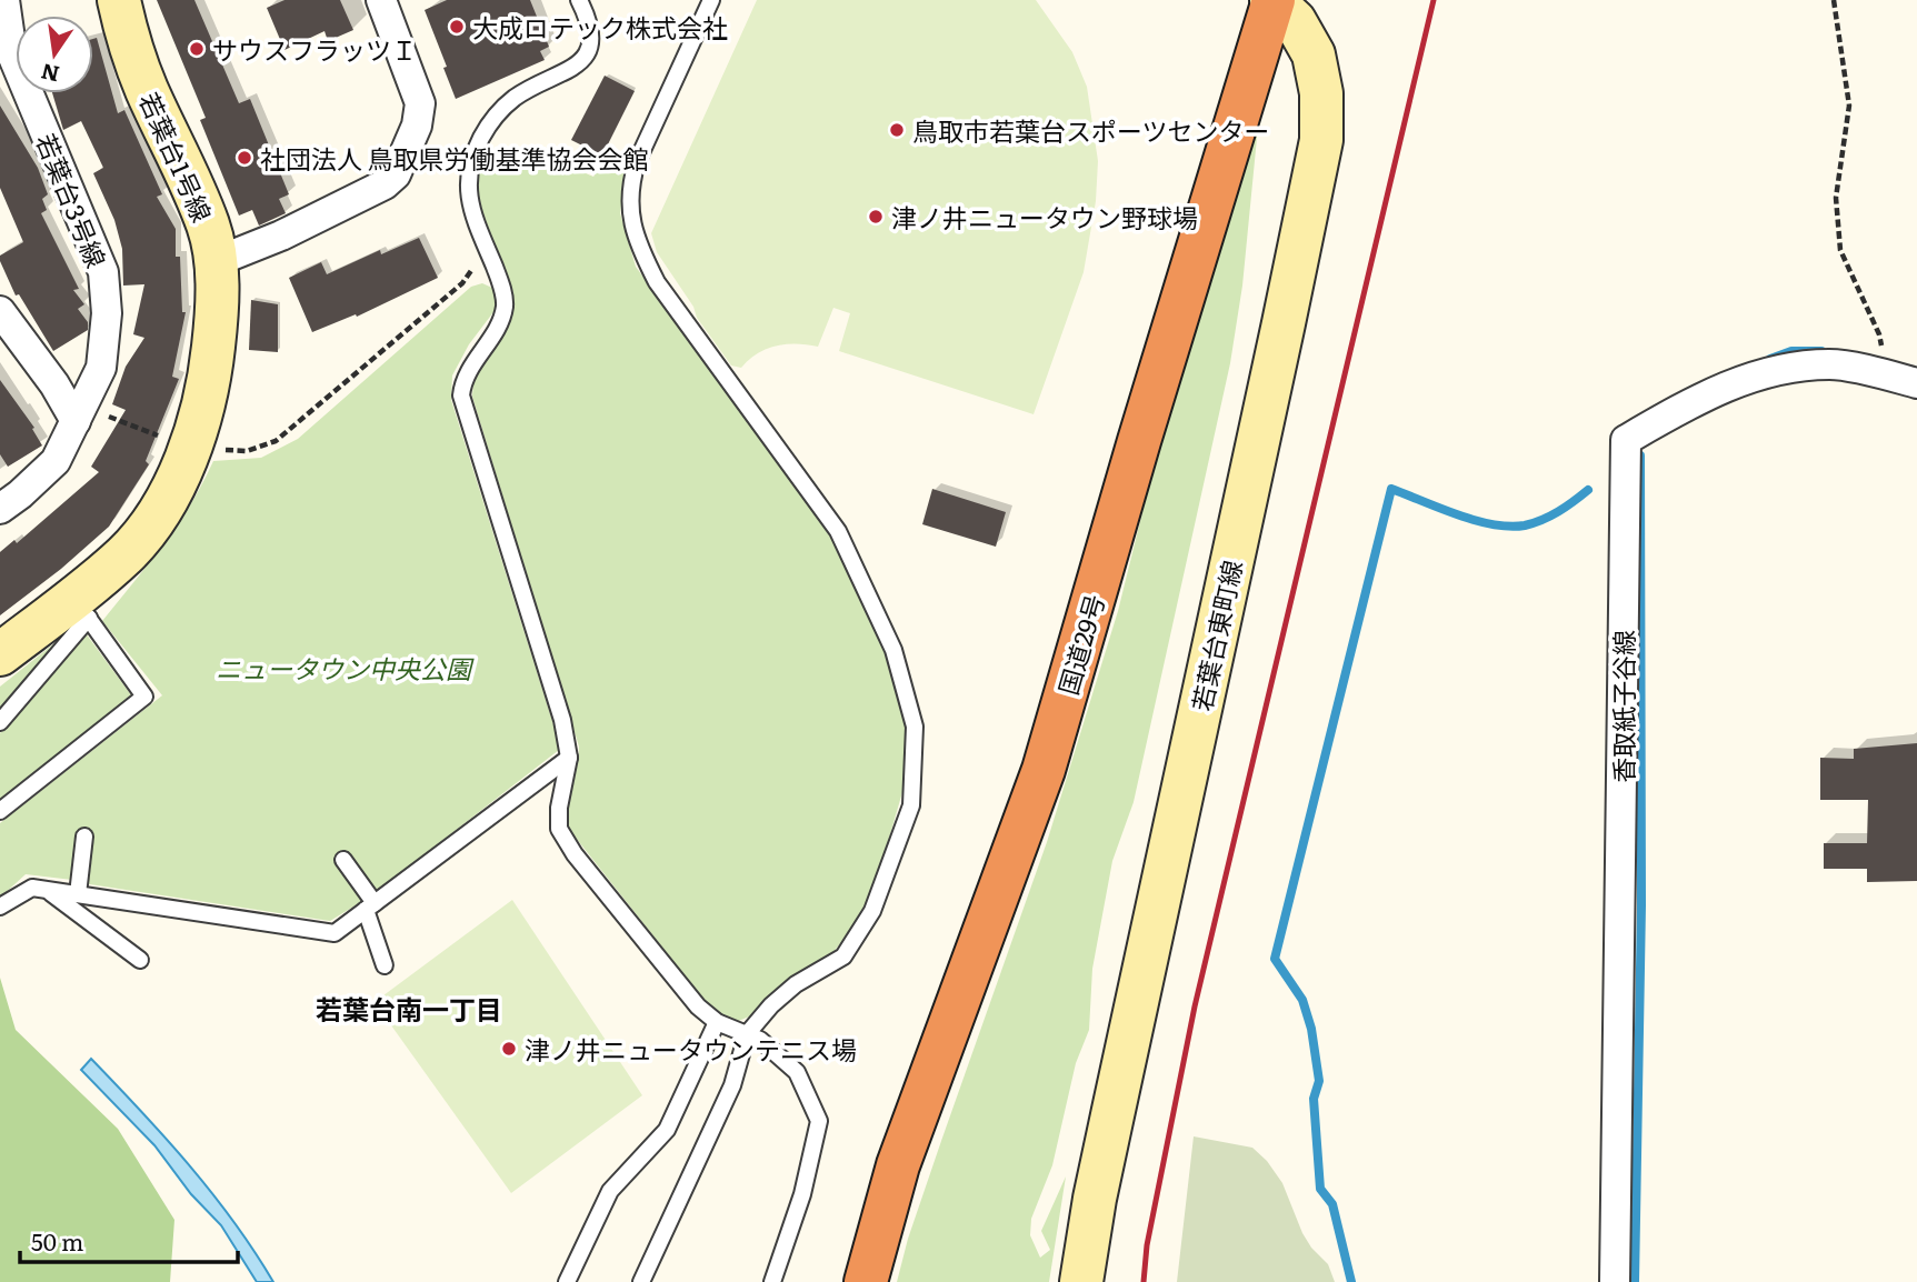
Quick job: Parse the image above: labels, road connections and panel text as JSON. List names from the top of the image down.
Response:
{
  "streets": {
    "highway": ["国道29号"],
    "main road": ["若葉台1号線", "若葉台東町線"],
    "street": ["若葉台3号線", "香取紙子谷線"]
  },
  "crossings": [
    ["若葉台東町線", "国道29号"]
  ],
  "districts": ["若葉台南一丁目"],
  "parks": ["ニュータウン中央公園"],
  "places": [
    "大成ロテック株式会社",
    "サウスフラッツＩ",
    "鳥取市若葉台スポーツセンター",
    "社団法人 鳥取県労働基準協会会館",
    "津ノ井ニュータウン野球場",
    "津ノ井ニュータウンテニス場"
  ],
  "scale_bar": "50 m",
  "north": "bottom"
}
